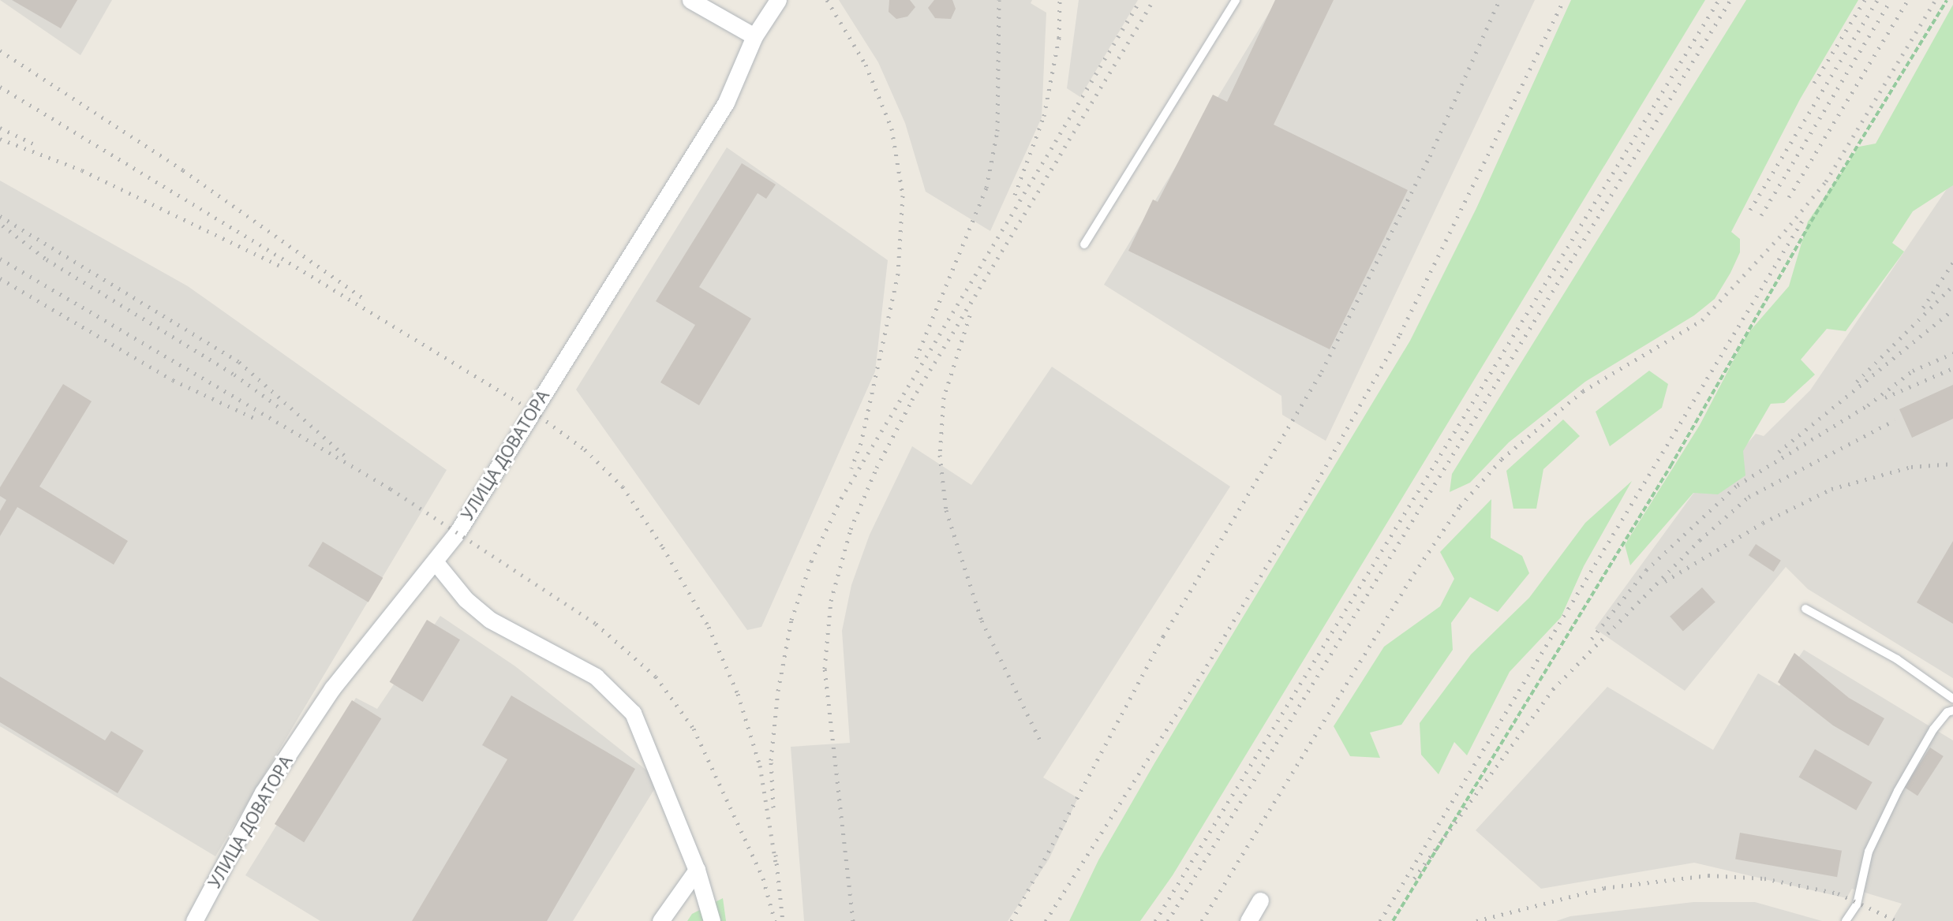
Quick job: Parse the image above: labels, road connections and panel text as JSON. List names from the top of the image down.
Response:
{
  "streets": {
    "street": ["УЛИЦА ДОВАТОРА"]
  }
}
